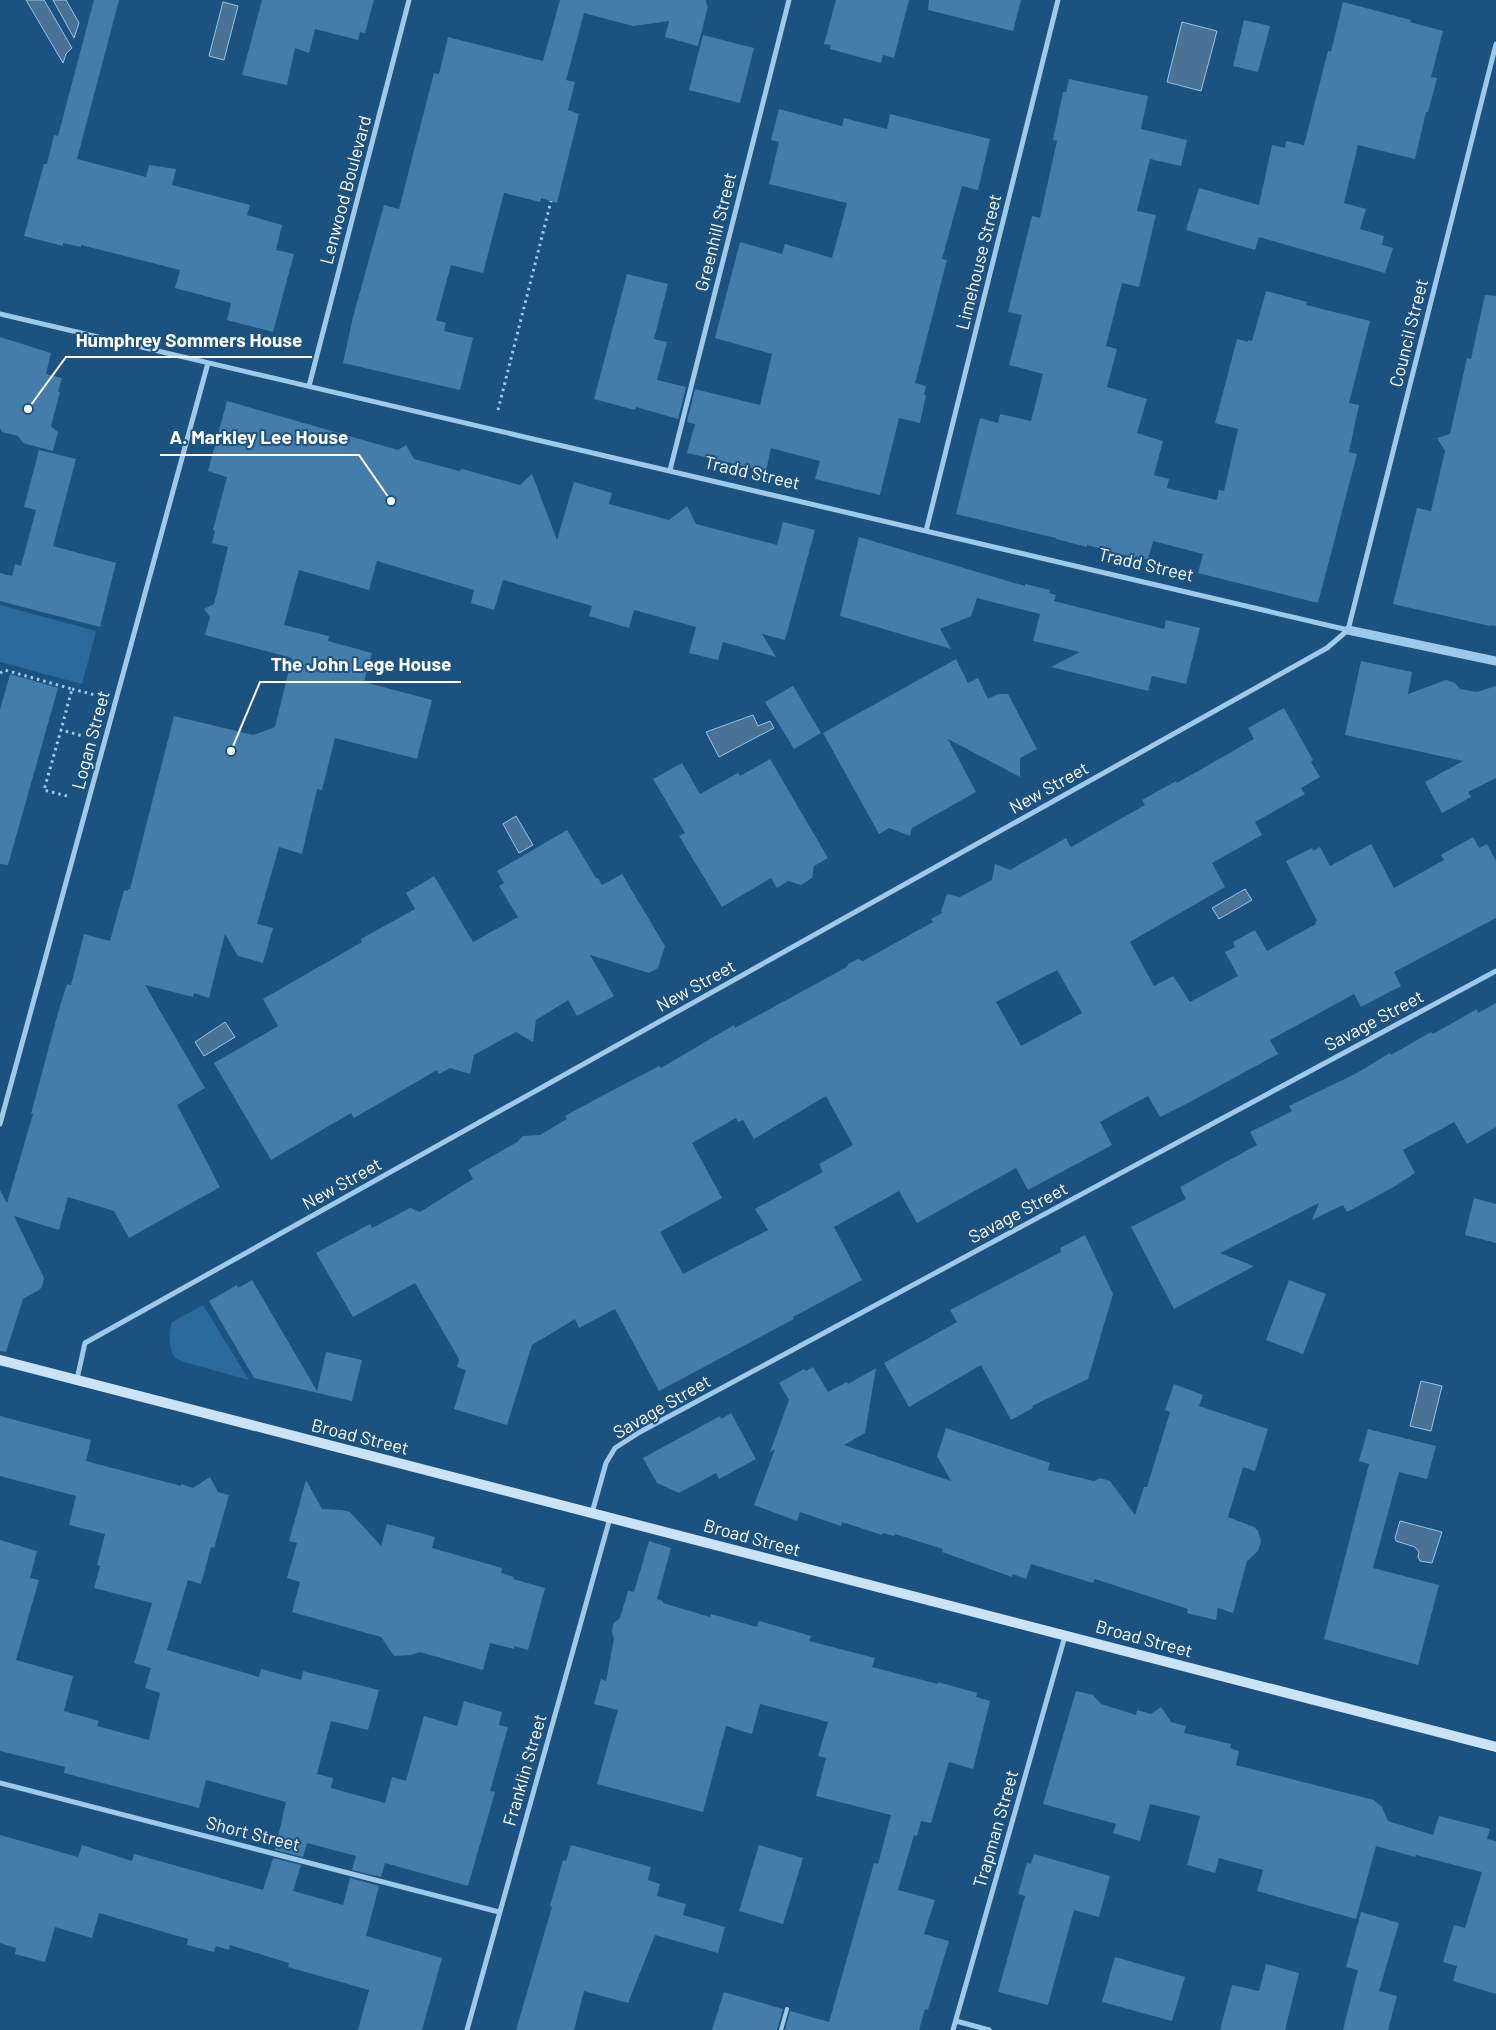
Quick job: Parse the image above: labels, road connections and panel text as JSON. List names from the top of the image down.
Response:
{
  "streets": {
    "main road": ["Broad Street"],
    "street": [
      "Lenwood Boulevard",
      "Greenhill Street",
      "Limehouse Street",
      "Council Street",
      "Tradd Street",
      "Logan Street",
      "New Street",
      "Savage Street",
      "Franklin Street",
      "Trapman Street",
      "Short Street"
    ]
  },
  "crossings": [
    ["Lenwood Boulevard", "Tradd Street"],
    ["Greenhill Street", "Tradd Street"],
    ["Limehouse Street", "Tradd Street"],
    ["Council Street", "Tradd Street"],
    ["Council Street", "New Street"],
    ["Tradd Street", "Logan Street"],
    ["Tradd Street", "New Street"],
    ["New Street", "Broad Street"],
    ["Savage Street", "Broad Street"],
    ["Broad Street", "Franklin Street"],
    ["Broad Street", "Trapman Street"],
    ["Franklin Street", "Short Street"]
  ],
  "places": ["Humphrey Sommers House", "A. Markley Lee House", "The John Lege House"]
}
